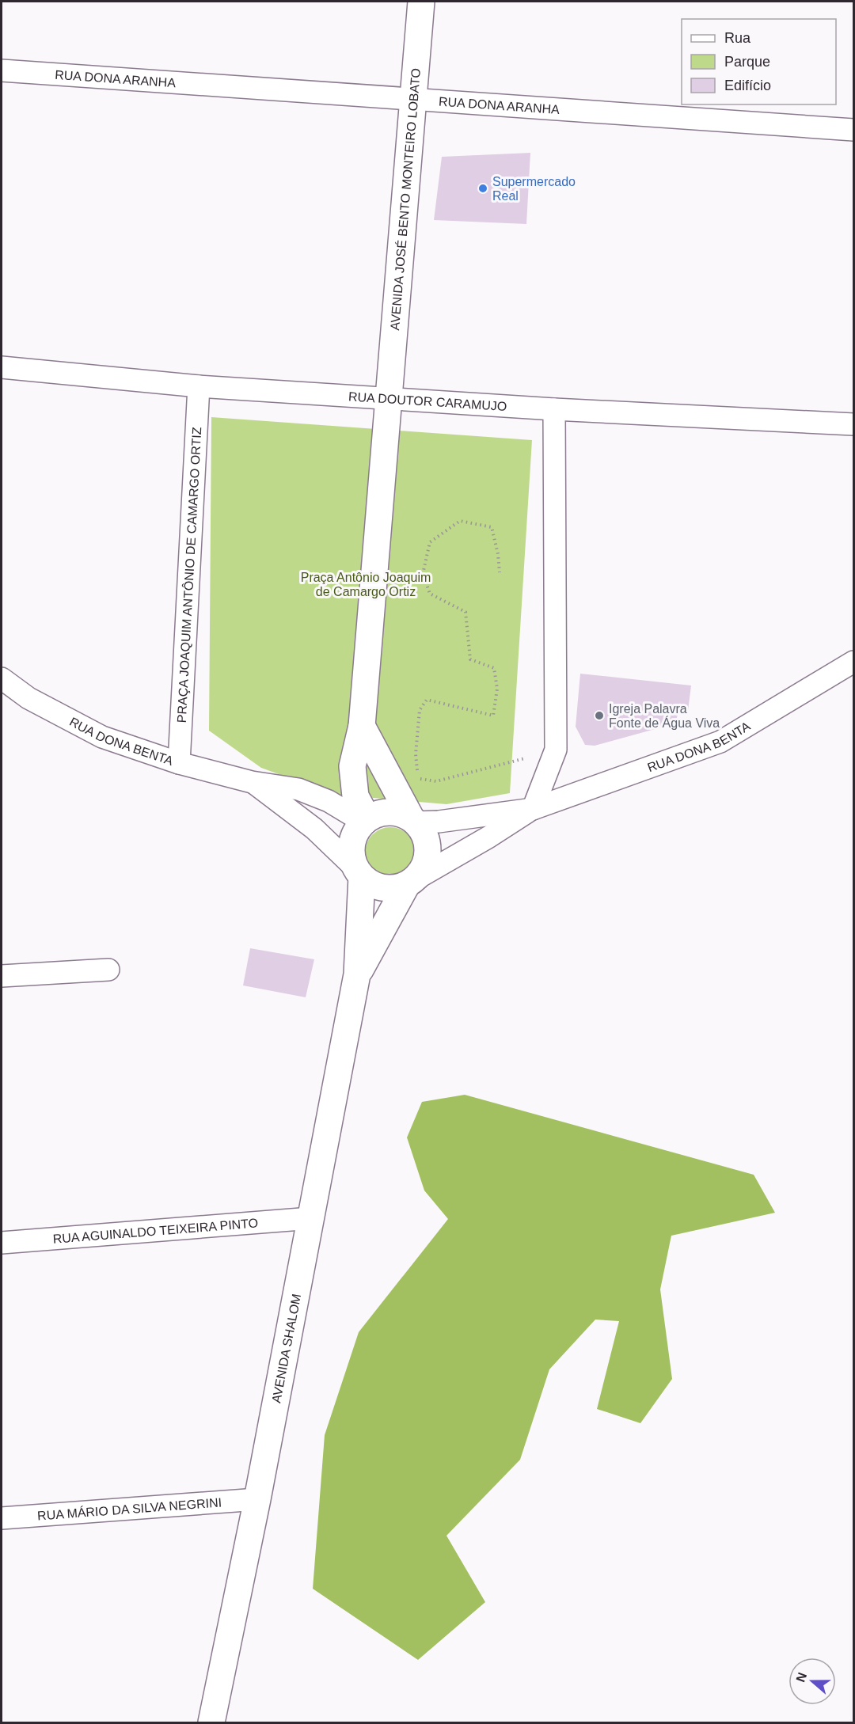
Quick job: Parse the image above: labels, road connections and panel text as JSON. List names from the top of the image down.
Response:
{
  "streets": {
    "main road": ["AVENIDA JOSÉ BENTO MONTEIRO LOBATO", "RUA DONA BENTA", "AVENIDA SHALOM"],
    "street": [
      "RUA DONA ARANHA",
      "RUA DOUTOR CARAMUJO",
      "PRAÇA JOAQUIM ANTÔNIO DE CAMARGO ORTIZ",
      "RUA AGUINALDO TEIXEIRA PINTO",
      "RUA MÁRIO DA SILVA NEGRINI"
    ]
  },
  "crossings": [
    ["RUA DONA ARANHA", "AVENIDA JOSÉ BENTO MONTEIRO LOBATO"],
    ["AVENIDA JOSÉ BENTO MONTEIRO LOBATO", "RUA DOUTOR CARAMUJO"],
    ["RUA DOUTOR CARAMUJO", "PRAÇA JOAQUIM ANTÔNIO DE CAMARGO ORTIZ"],
    ["PRAÇA JOAQUIM ANTÔNIO DE CAMARGO ORTIZ", "RUA DONA BENTA"],
    ["RUA DONA BENTA", "AVENIDA SHALOM"],
    ["RUA AGUINALDO TEIXEIRA PINTO", "AVENIDA SHALOM"],
    ["AVENIDA SHALOM", "RUA MÁRIO DA SILVA NEGRINI"]
  ],
  "parks": ["Praça Antônio Joaquim de Camargo Ortiz"],
  "places": ["Supermercado Real", "Igreja Palavra Fonte de Água Viva"],
  "legend": ["Rua", "Parque", "Edifício"],
  "north": "left"
}
